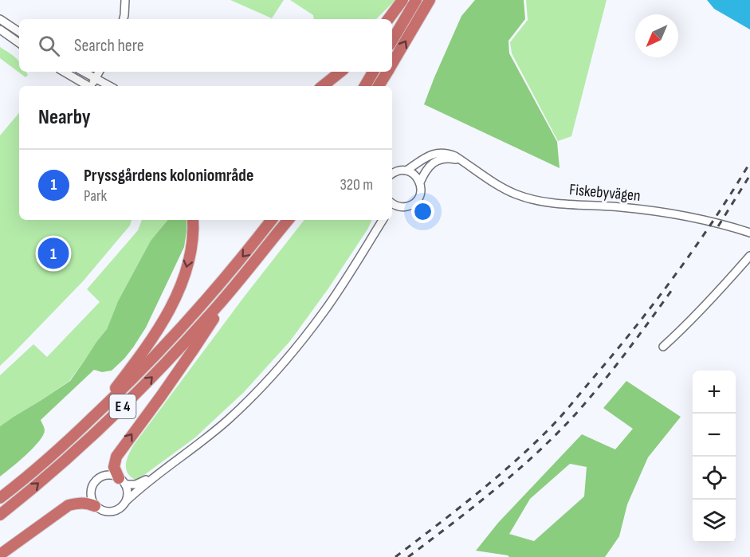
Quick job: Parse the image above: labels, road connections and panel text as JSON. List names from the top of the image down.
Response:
{
  "streets": {
    "highway": ["E 4"],
    "street": ["Fiskebyvägen"]
  },
  "north": "bottom left",
  "page": {
    "search": "Search here",
    "heading": "Nearby",
    "list": [
      {
        "mark": "1",
        "name": "Pryssgårdens koloniområde",
        "note": "Park",
        "value": "320 m"
      }
    ],
    "pins": "1",
    "map_buttons": ["+", "−"]
  }
}
